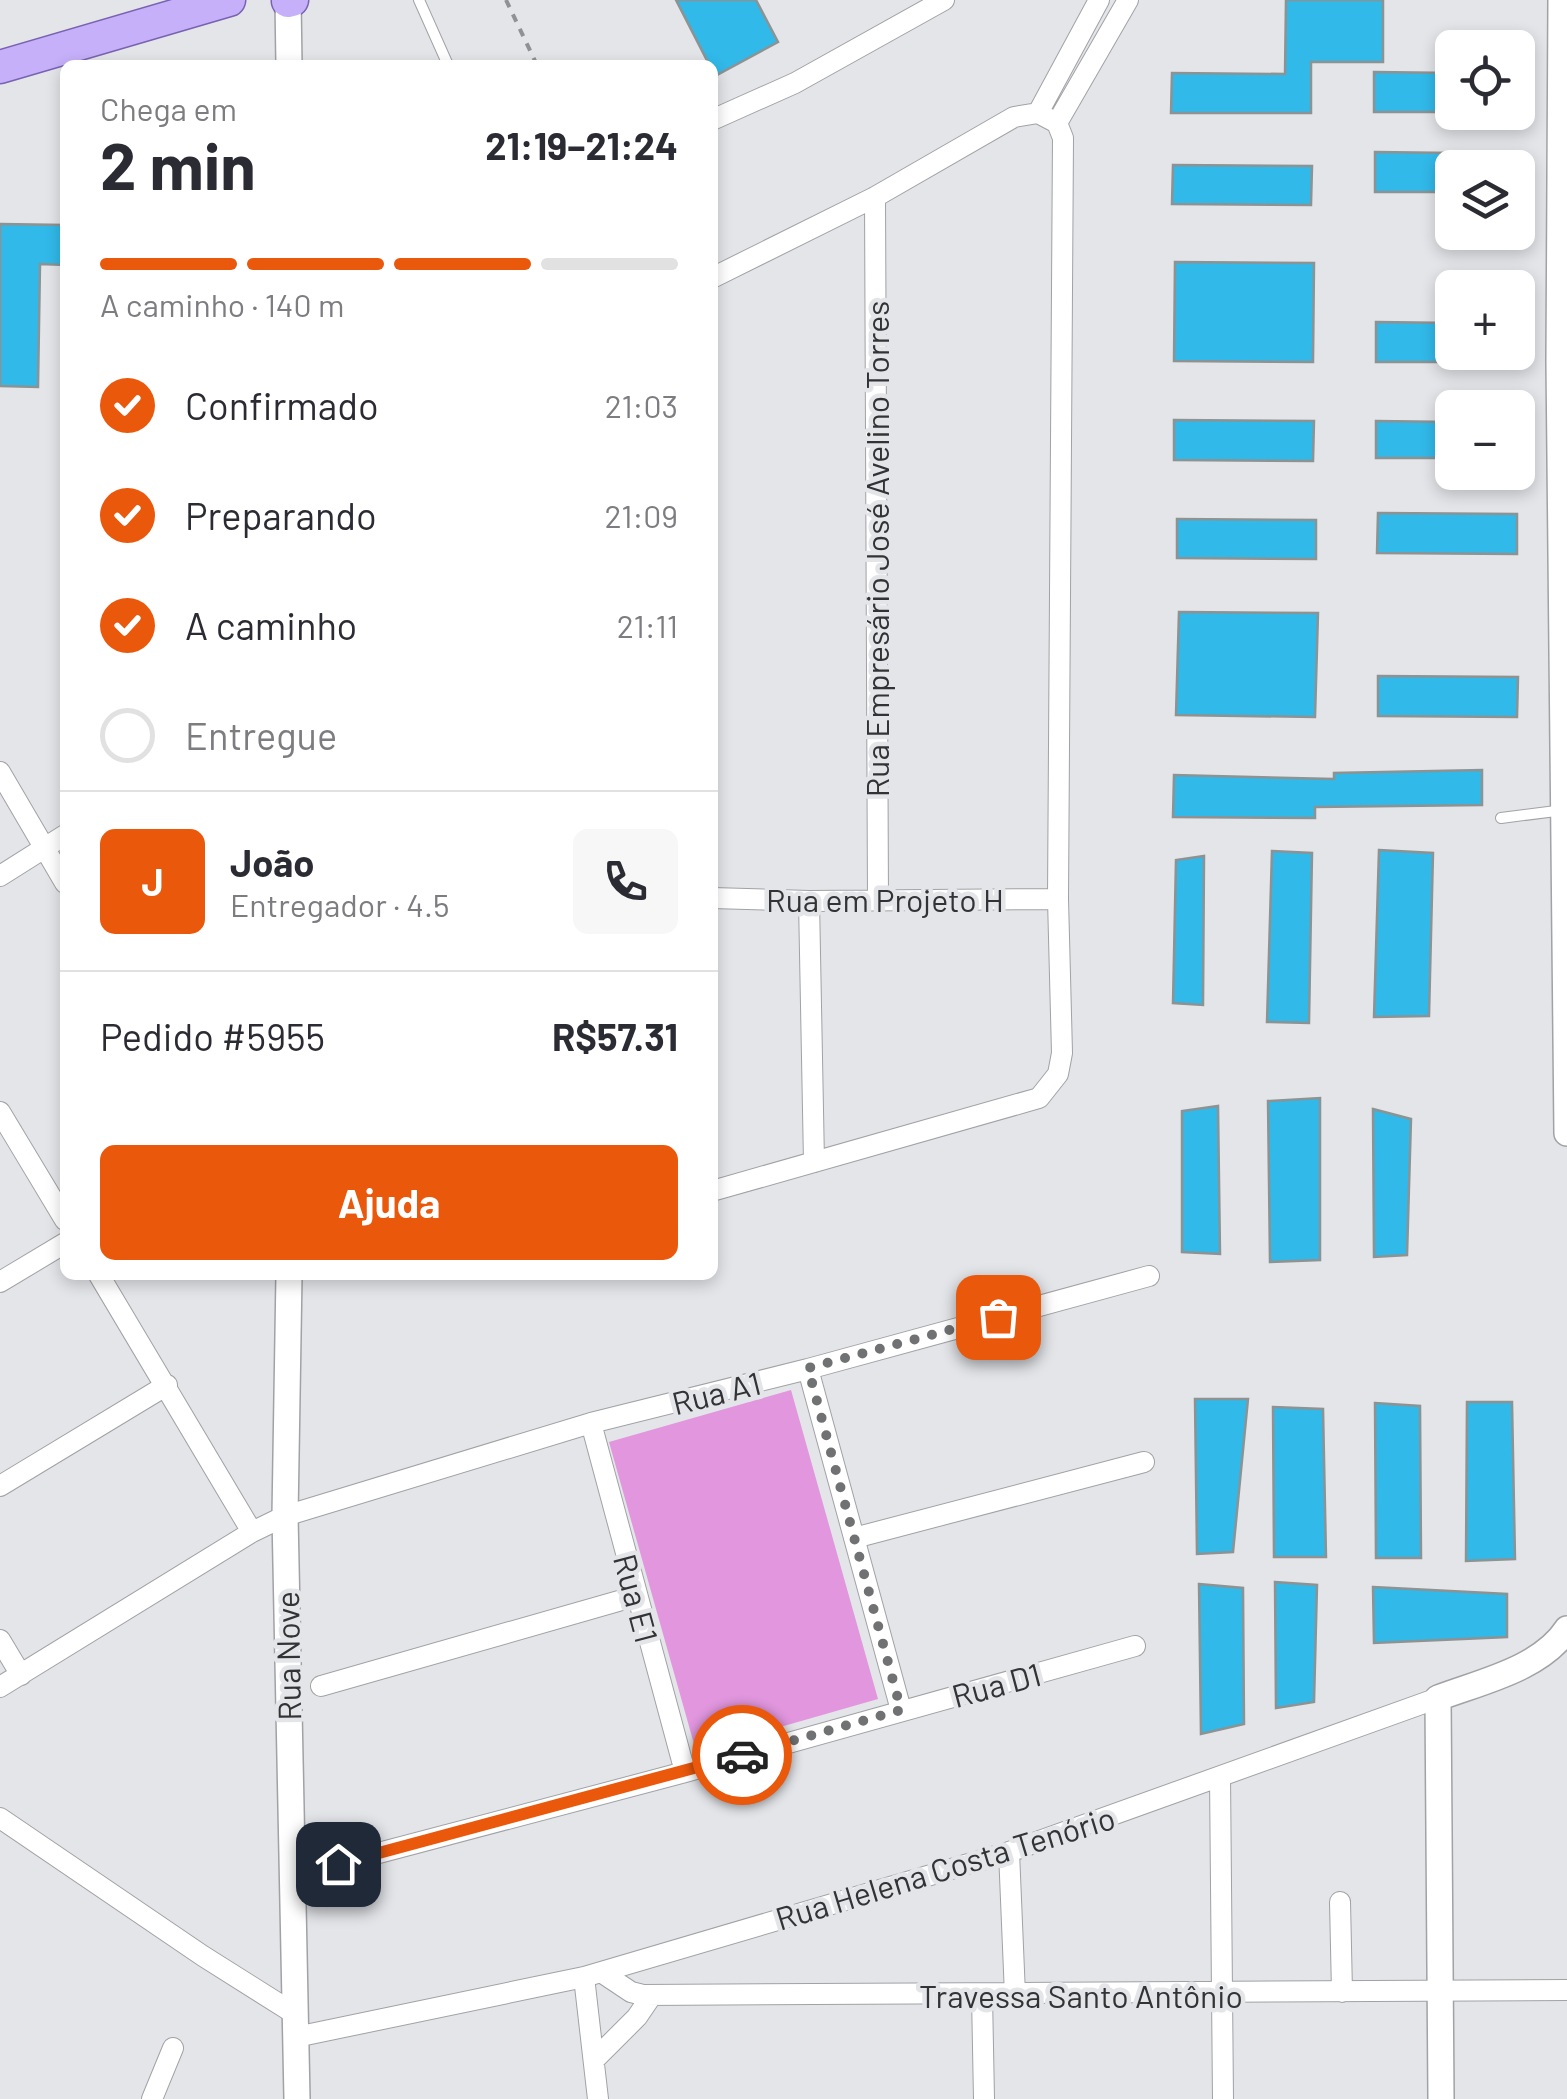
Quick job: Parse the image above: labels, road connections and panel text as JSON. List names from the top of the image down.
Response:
{
  "streets": {
    "street": [
      "Rua Empresário José Avelino Torres",
      "Rua em Projeto H",
      "Rua A1",
      "Rua E1",
      "Rua Nove",
      "Rua D1",
      "Rua Helena Costa Tenório",
      "Travessa Santo Antônio"
    ]
  },
  "crossings": [
    ["Rua Empresário José Avelino Torres", "Rua em Projeto H"],
    ["Rua A1", "Rua E1"],
    ["Rua A1", "Rua Nove"],
    ["Rua E1", "Rua D1"],
    ["Rua Nove", "Rua Helena Costa Tenório"],
    ["Rua Helena Costa Tenório", "Travessa Santo Antônio"]
  ],
  "page": {
    "map_buttons": ["+", "−"],
    "heading": ["2 min", "Chega em", "21:19–21:24"],
    "panel": [
      "João",
      "Entregador · 4.5",
      "Pedido #5955",
      "R$57.31"
    ],
    "bar": "A caminho · 140 m",
    "list": [
      ["Confirmado", "21:03"],
      ["Preparando", "21:09"],
      ["A caminho", "21:11"],
      "Entregue"
    ],
    "round": "J",
    "buttons": "Ajuda"
  }
}
